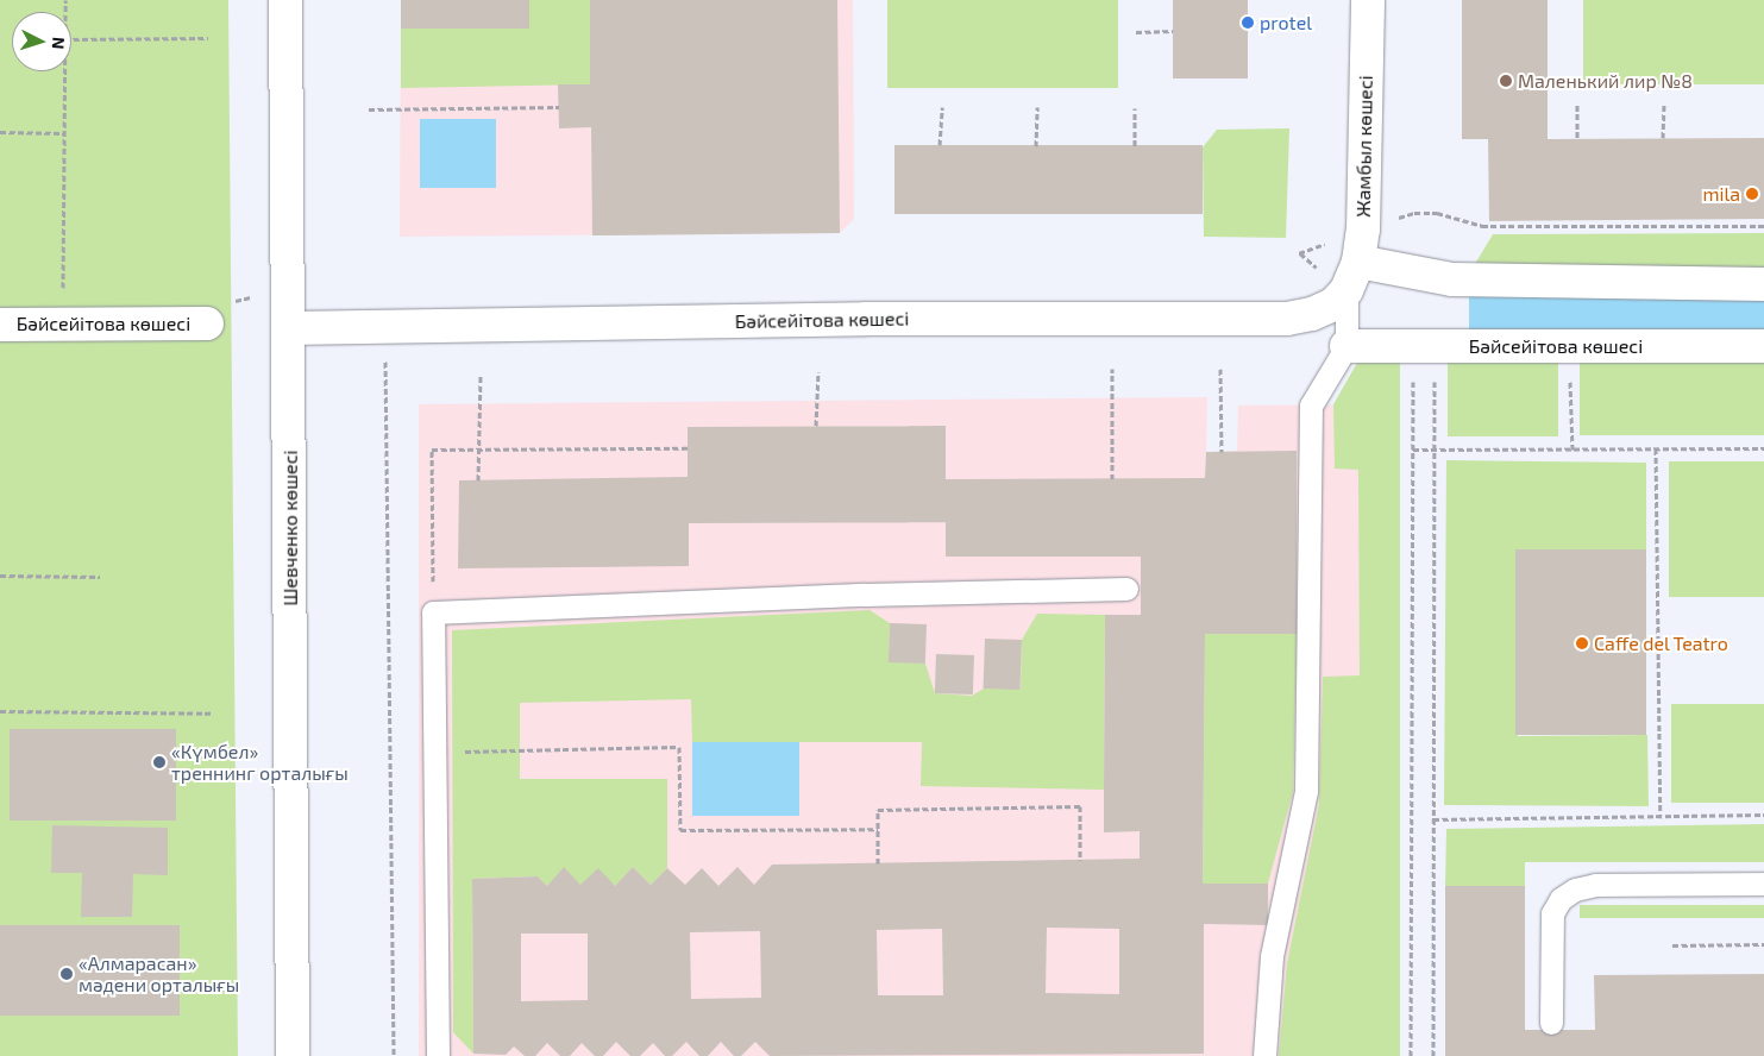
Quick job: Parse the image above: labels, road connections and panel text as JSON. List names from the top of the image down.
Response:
{
  "streets": {
    "street": ["Жамбыл көшесі", "Бәйсейітова көшесі", "Шевченко көшесі"]
  },
  "crossings": [
    ["Жамбыл көшесі", "Бәйсейітова көшесі"],
    ["Бәйсейітова көшесі", "Шевченко көшесі"]
  ],
  "places": [
    "protel",
    "Маленький лир №8",
    "mila",
    "Caffe del Teatro",
    "«Күмбел» треннинг орталығы",
    "«Алмарасан» мәдени орталығы"
  ],
  "north": "right"
}
